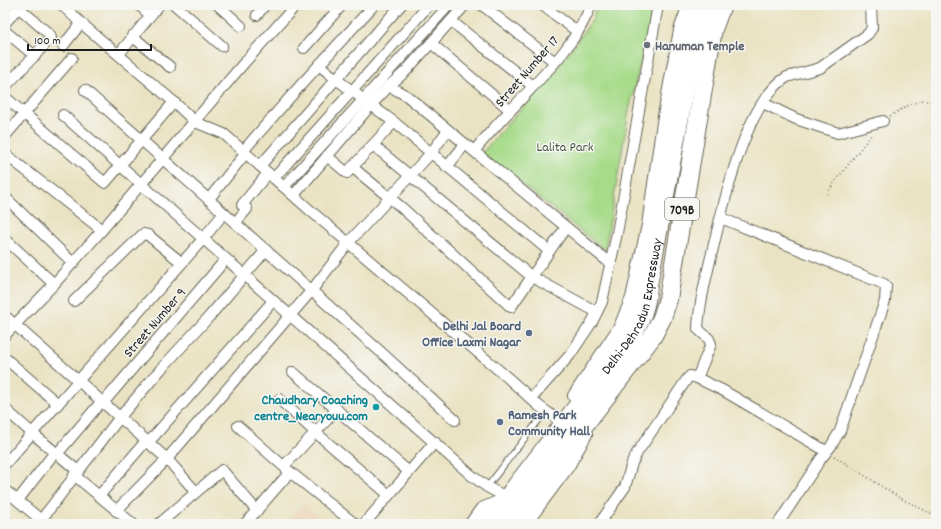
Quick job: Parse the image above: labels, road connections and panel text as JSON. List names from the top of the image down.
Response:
{
  "streets": {
    "highway": ["709B", "Delhi-Dehradun Expressway"],
    "street": ["Street Number 17", "Street Number 9"]
  },
  "parks": ["Lalita Park"],
  "places": [
    "Hanuman Temple",
    "Delhi Jal Board Office Laxmi Nagar",
    "Chaudhary Coaching centre_Nearyouu.com",
    "Ramesh Park Community Hall"
  ],
  "scale_bar": "100 m"
}
